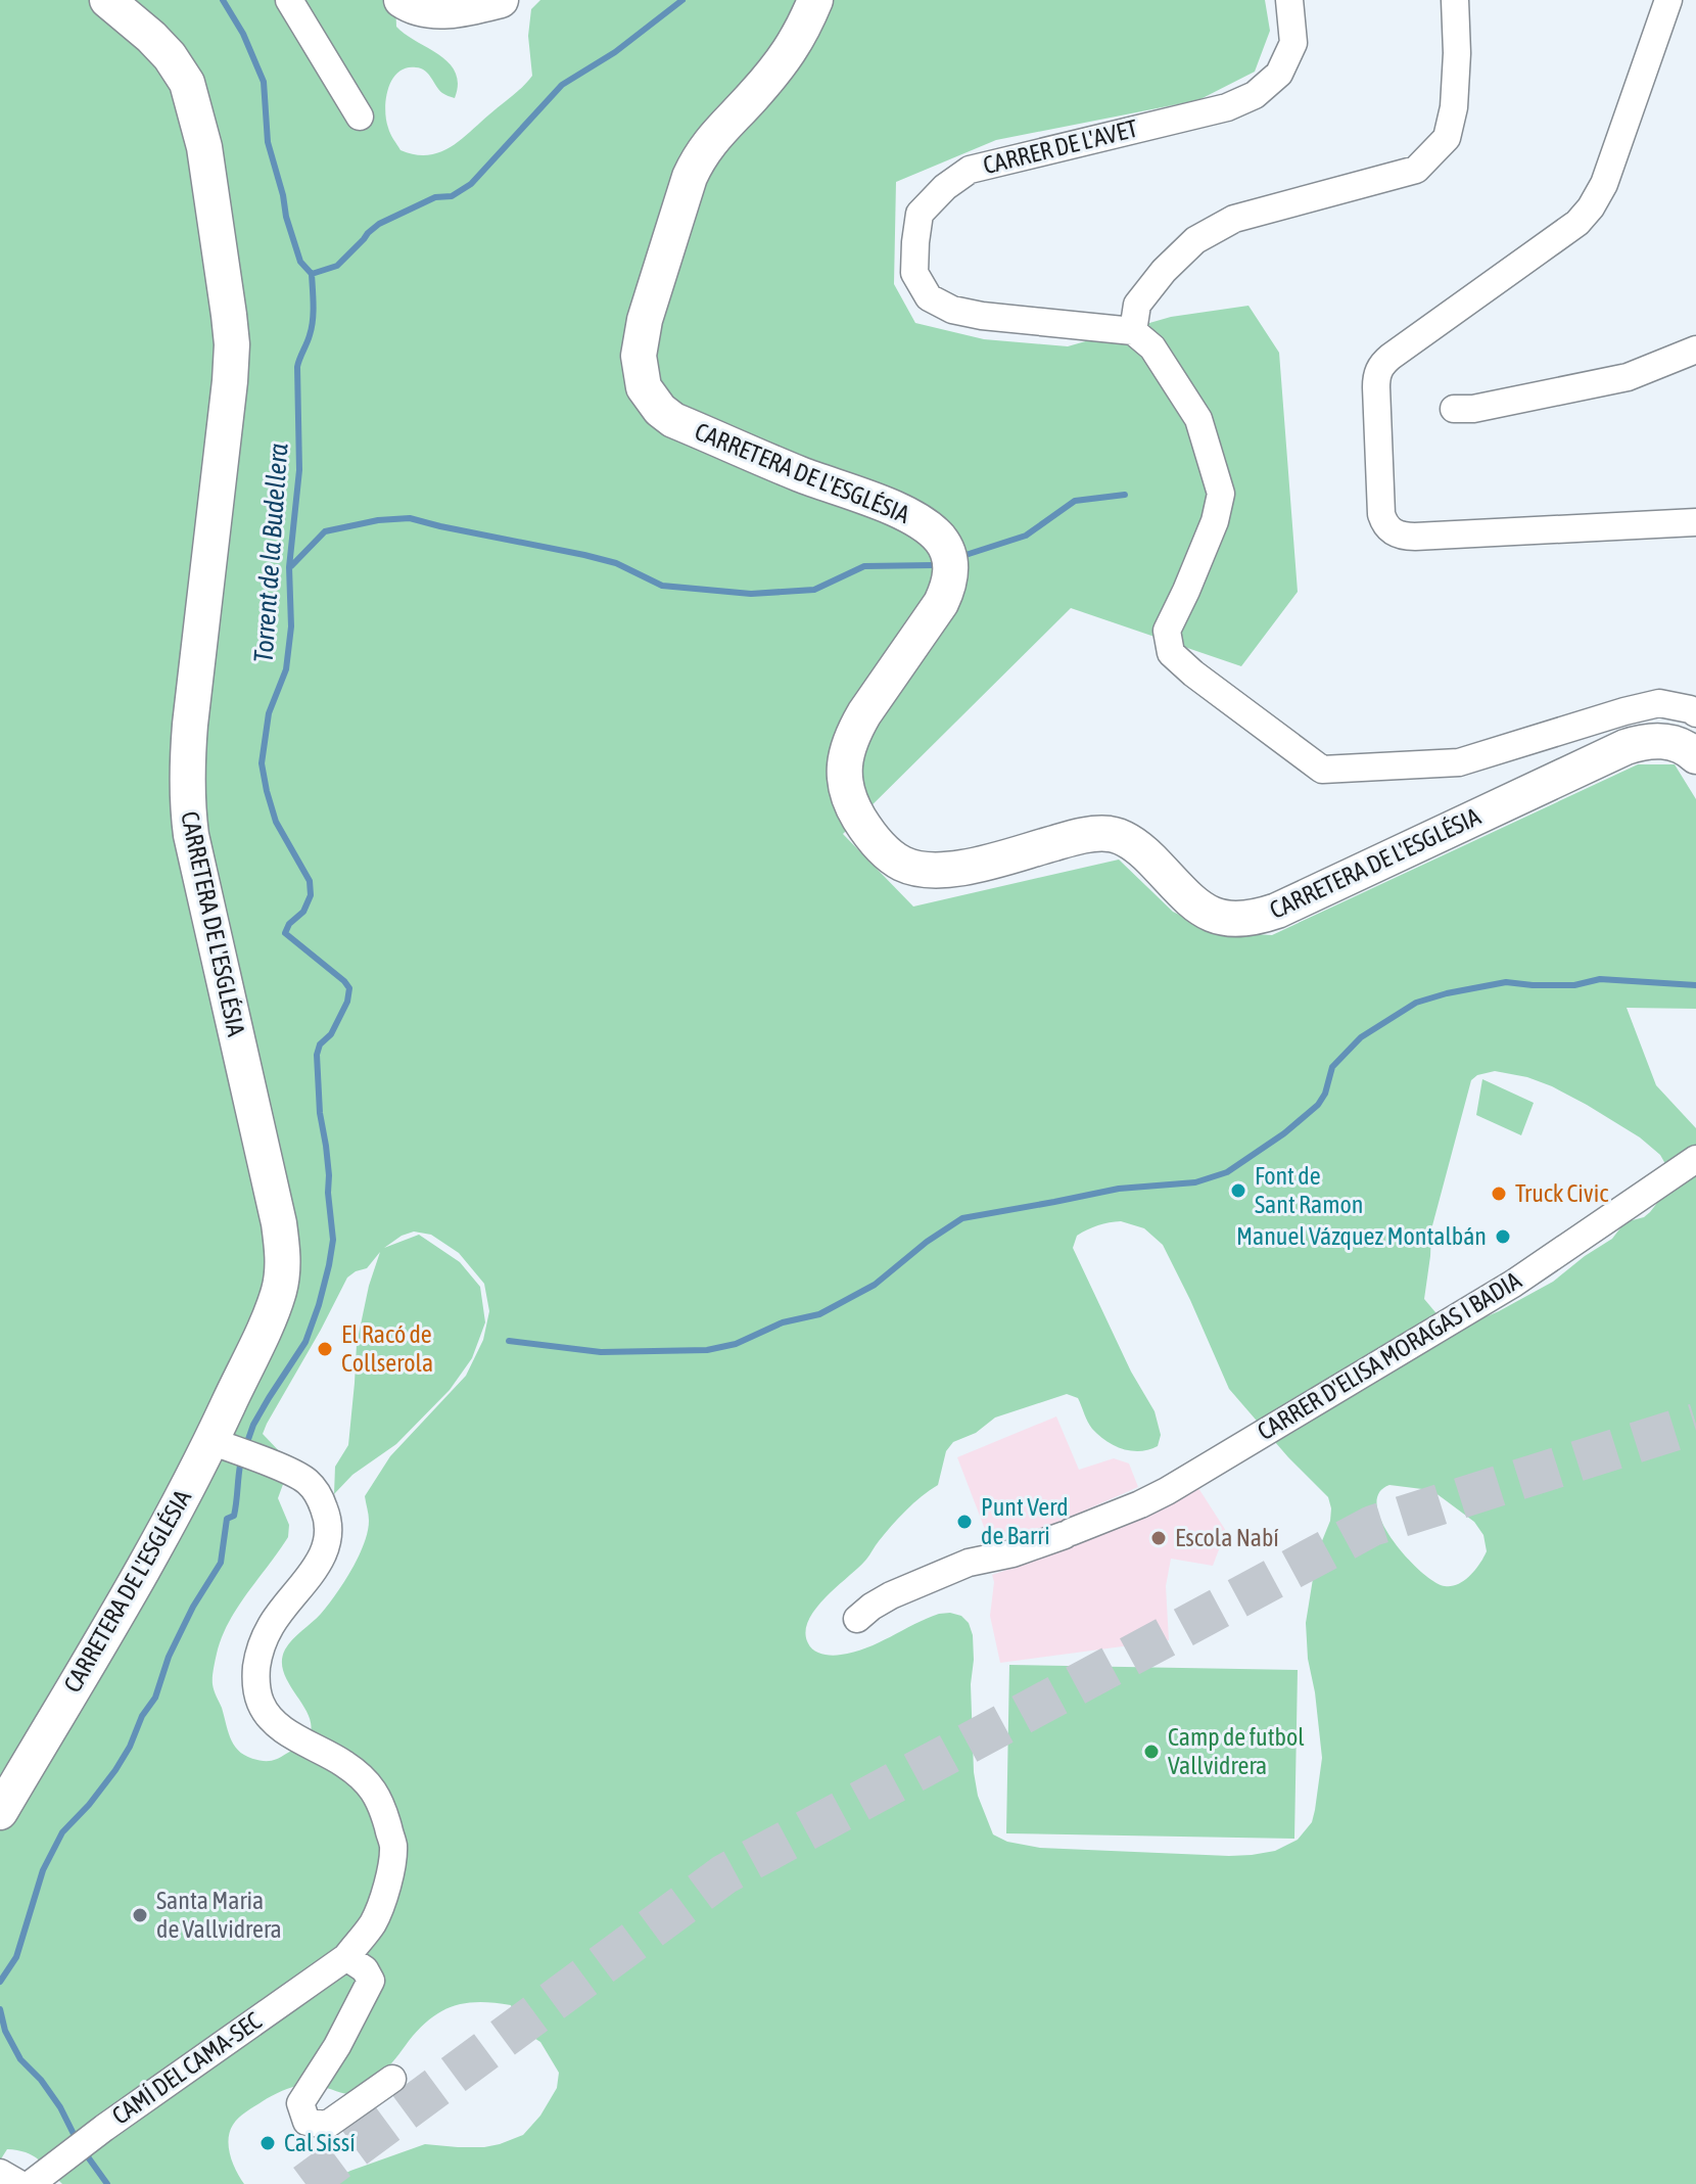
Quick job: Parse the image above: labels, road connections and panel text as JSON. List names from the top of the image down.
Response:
{
  "streets": {
    "main road": ["CARRETERA DE L'ESGLÉSIA"],
    "street": ["CARRER DE L'AVET", "CARRER D'ELISA MORAGAS I BADIA", "CAMÍ DEL CAMA-SEC"]
  },
  "crossings": [
    ["CARRETERA DE L'ESGLÉSIA", "CAMÍ DEL CAMA-SEC"]
  ],
  "water": ["Torrent de la Budellera"],
  "places": [
    "Font de Sant Ramon",
    "Truck Civic",
    "Manuel Vázquez Montalbán",
    "El Racó de Collserola",
    "Punt Verd de Barri",
    "Escola Nabí",
    "Camp de futbol Vallvidrera",
    "Santa Maria de Vallvidrera",
    "Cal Sissí"
  ]
}
